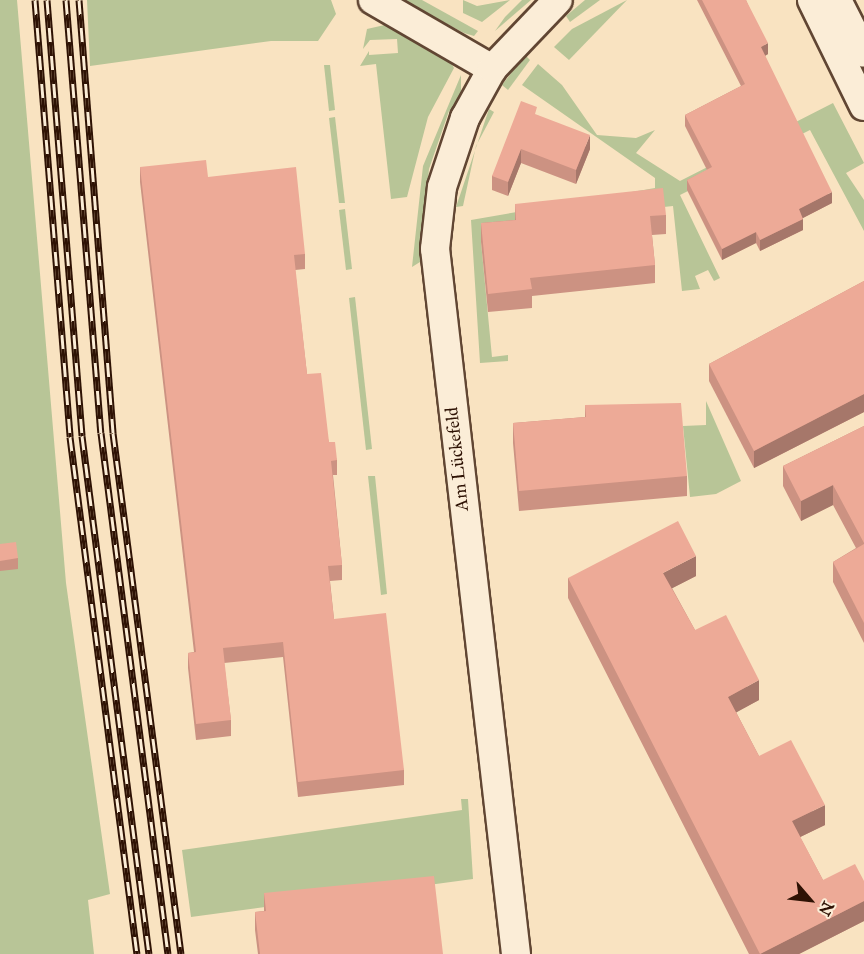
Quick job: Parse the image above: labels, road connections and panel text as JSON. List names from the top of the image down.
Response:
{
  "streets": {
    "street": ["Am Lückefeld"]
  },
  "north": "bottom right"
}
